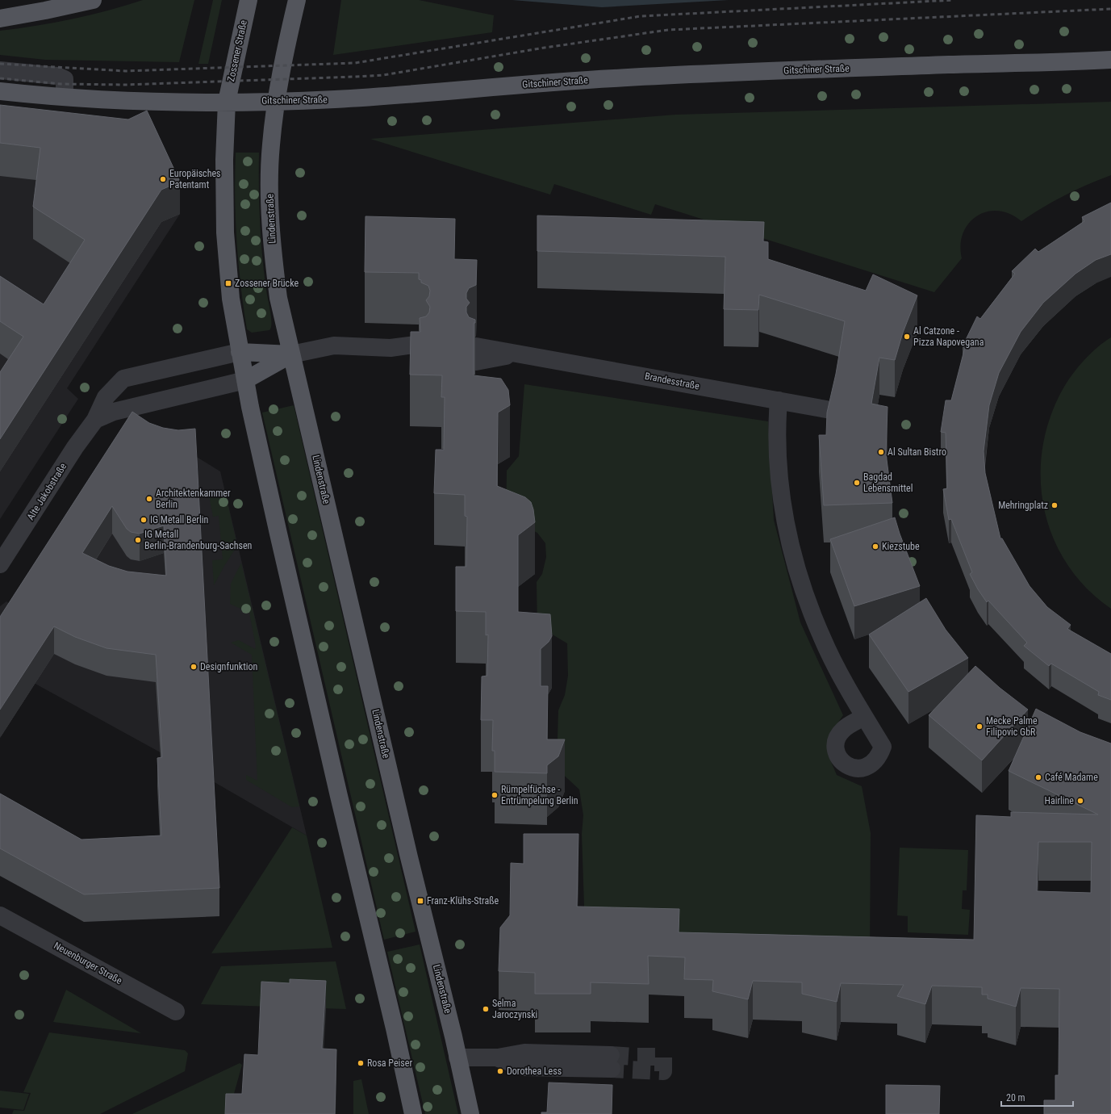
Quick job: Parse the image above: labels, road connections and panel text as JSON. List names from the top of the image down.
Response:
{
  "streets": {
    "main road": ["Zossener Straße", "Gitschiner Straße", "Lindenstraße"],
    "street": ["Brandesstraße", "Alte Jakobstraße", "Neuenburger Straße"]
  },
  "crossings": [
    ["Zossener Straße", "Gitschiner Straße"],
    ["Gitschiner Straße", "Lindenstraße"]
  ],
  "places": {
    "other": [
      "Europäisches Patentamt",
      "Al Catzone - Pizza Napovegana",
      "Al Sultan Bistro",
      "Bagdad Lebensmittel",
      "Architektenkammer Berlin",
      "Mehringplatz",
      "IG Metall Berlin",
      "IG Metall Berlin-Brandenburg-Sachsen",
      "Kiezstube",
      "Designfunktion",
      "Mecke Palme Filipovic GbR",
      "Café Madame",
      "Rümpelfüchse - Entrümpelung Berlin",
      "Hairline",
      "Selma Jaroczynski",
      "Rosa Peiser",
      "Dorothea Less"
    ],
    "transit": ["Zossener Brücke", "Franz-Klühs-Straße"]
  },
  "scale_bar": "20 m"
}
